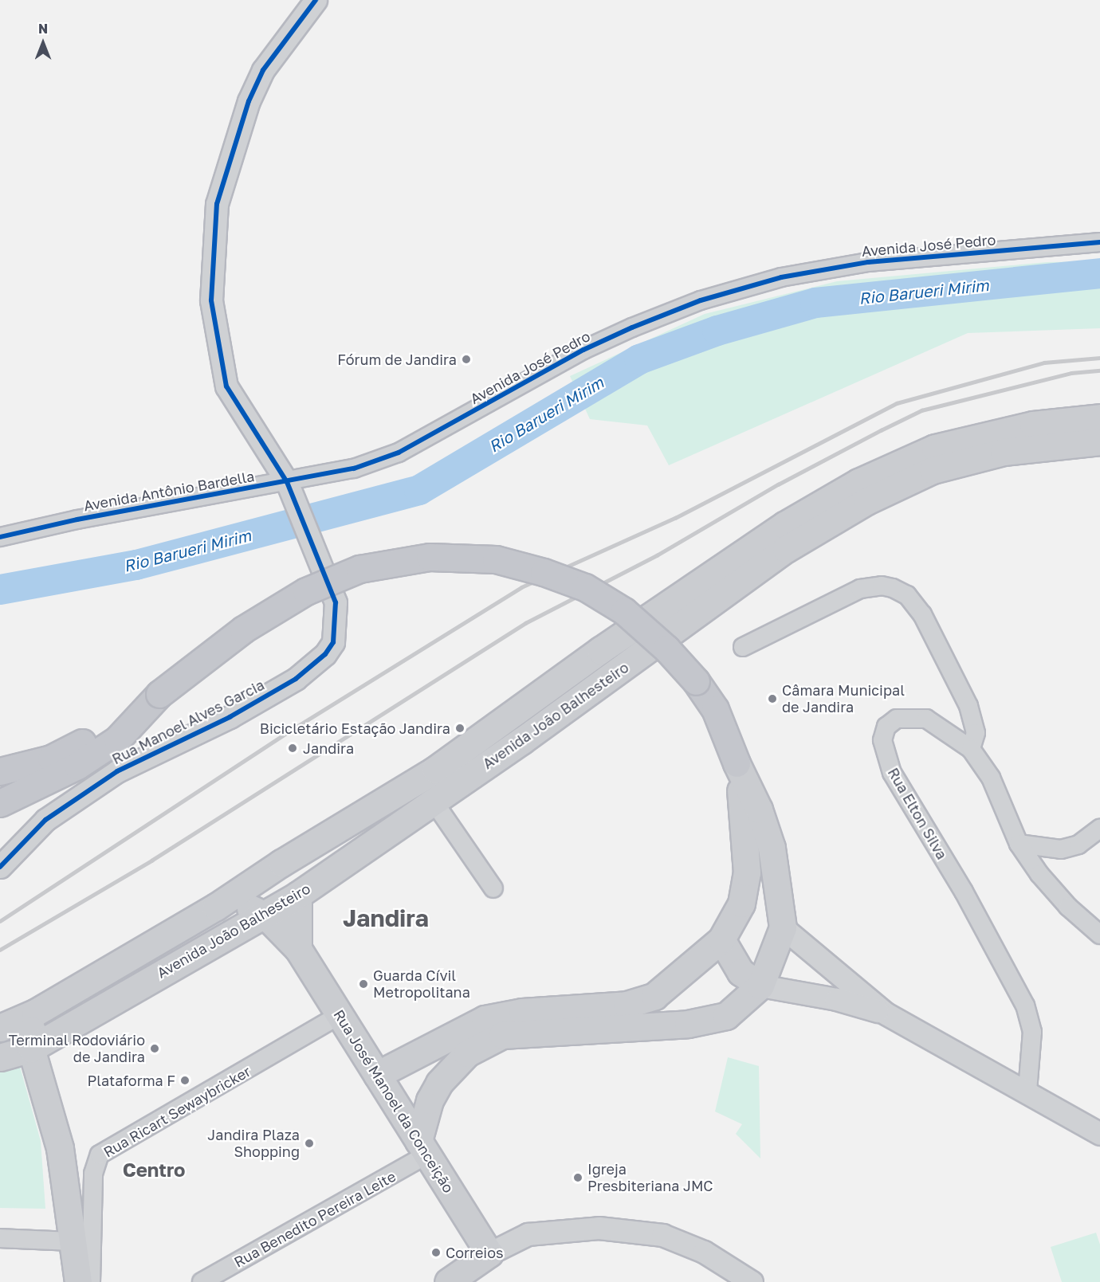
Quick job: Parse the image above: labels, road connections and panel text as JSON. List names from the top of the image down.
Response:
{
  "streets": {
    "main road": ["Avenida João Balhesteiro", "Rua José Manoel da Conceição"],
    "street": [
      "Avenida José Pedro",
      "Avenida Antônio Bardella",
      "Rua Manoel Alves Garcia",
      "Rua Elton Silva",
      "Rua Ricart Sewaybricker",
      "Rua Benedito Pereira Leite"
    ]
  },
  "crossings": [
    ["Avenida José Pedro", "Avenida Antônio Bardella"],
    ["Avenida José Pedro", "Rua Manoel Alves Garcia"],
    ["Avenida Antônio Bardella", "Rua Manoel Alves Garcia"],
    ["Avenida João Balhesteiro", "Rua José Manoel da Conceição"],
    ["Rua José Manoel da Conceição", "Rua Ricart Sewaybricker"],
    ["Rua José Manoel da Conceição", "Rua Benedito Pereira Leite"]
  ],
  "districts": ["Jandira", "Centro"],
  "water": ["Rio Barueri Mirim"],
  "places": [
    "Fórum de Jandira",
    "Câmara Municipal de Jandira",
    "Bicicletário Estação Jandira",
    "Jandira",
    "Guarda Cívil Metropolitana",
    "Terminal Rodoviário de Jandira",
    "Plataforma F",
    "Jandira Plaza Shopping",
    "Igreja Presbiteriana JMC",
    "Correios"
  ],
  "north": "top"
}
